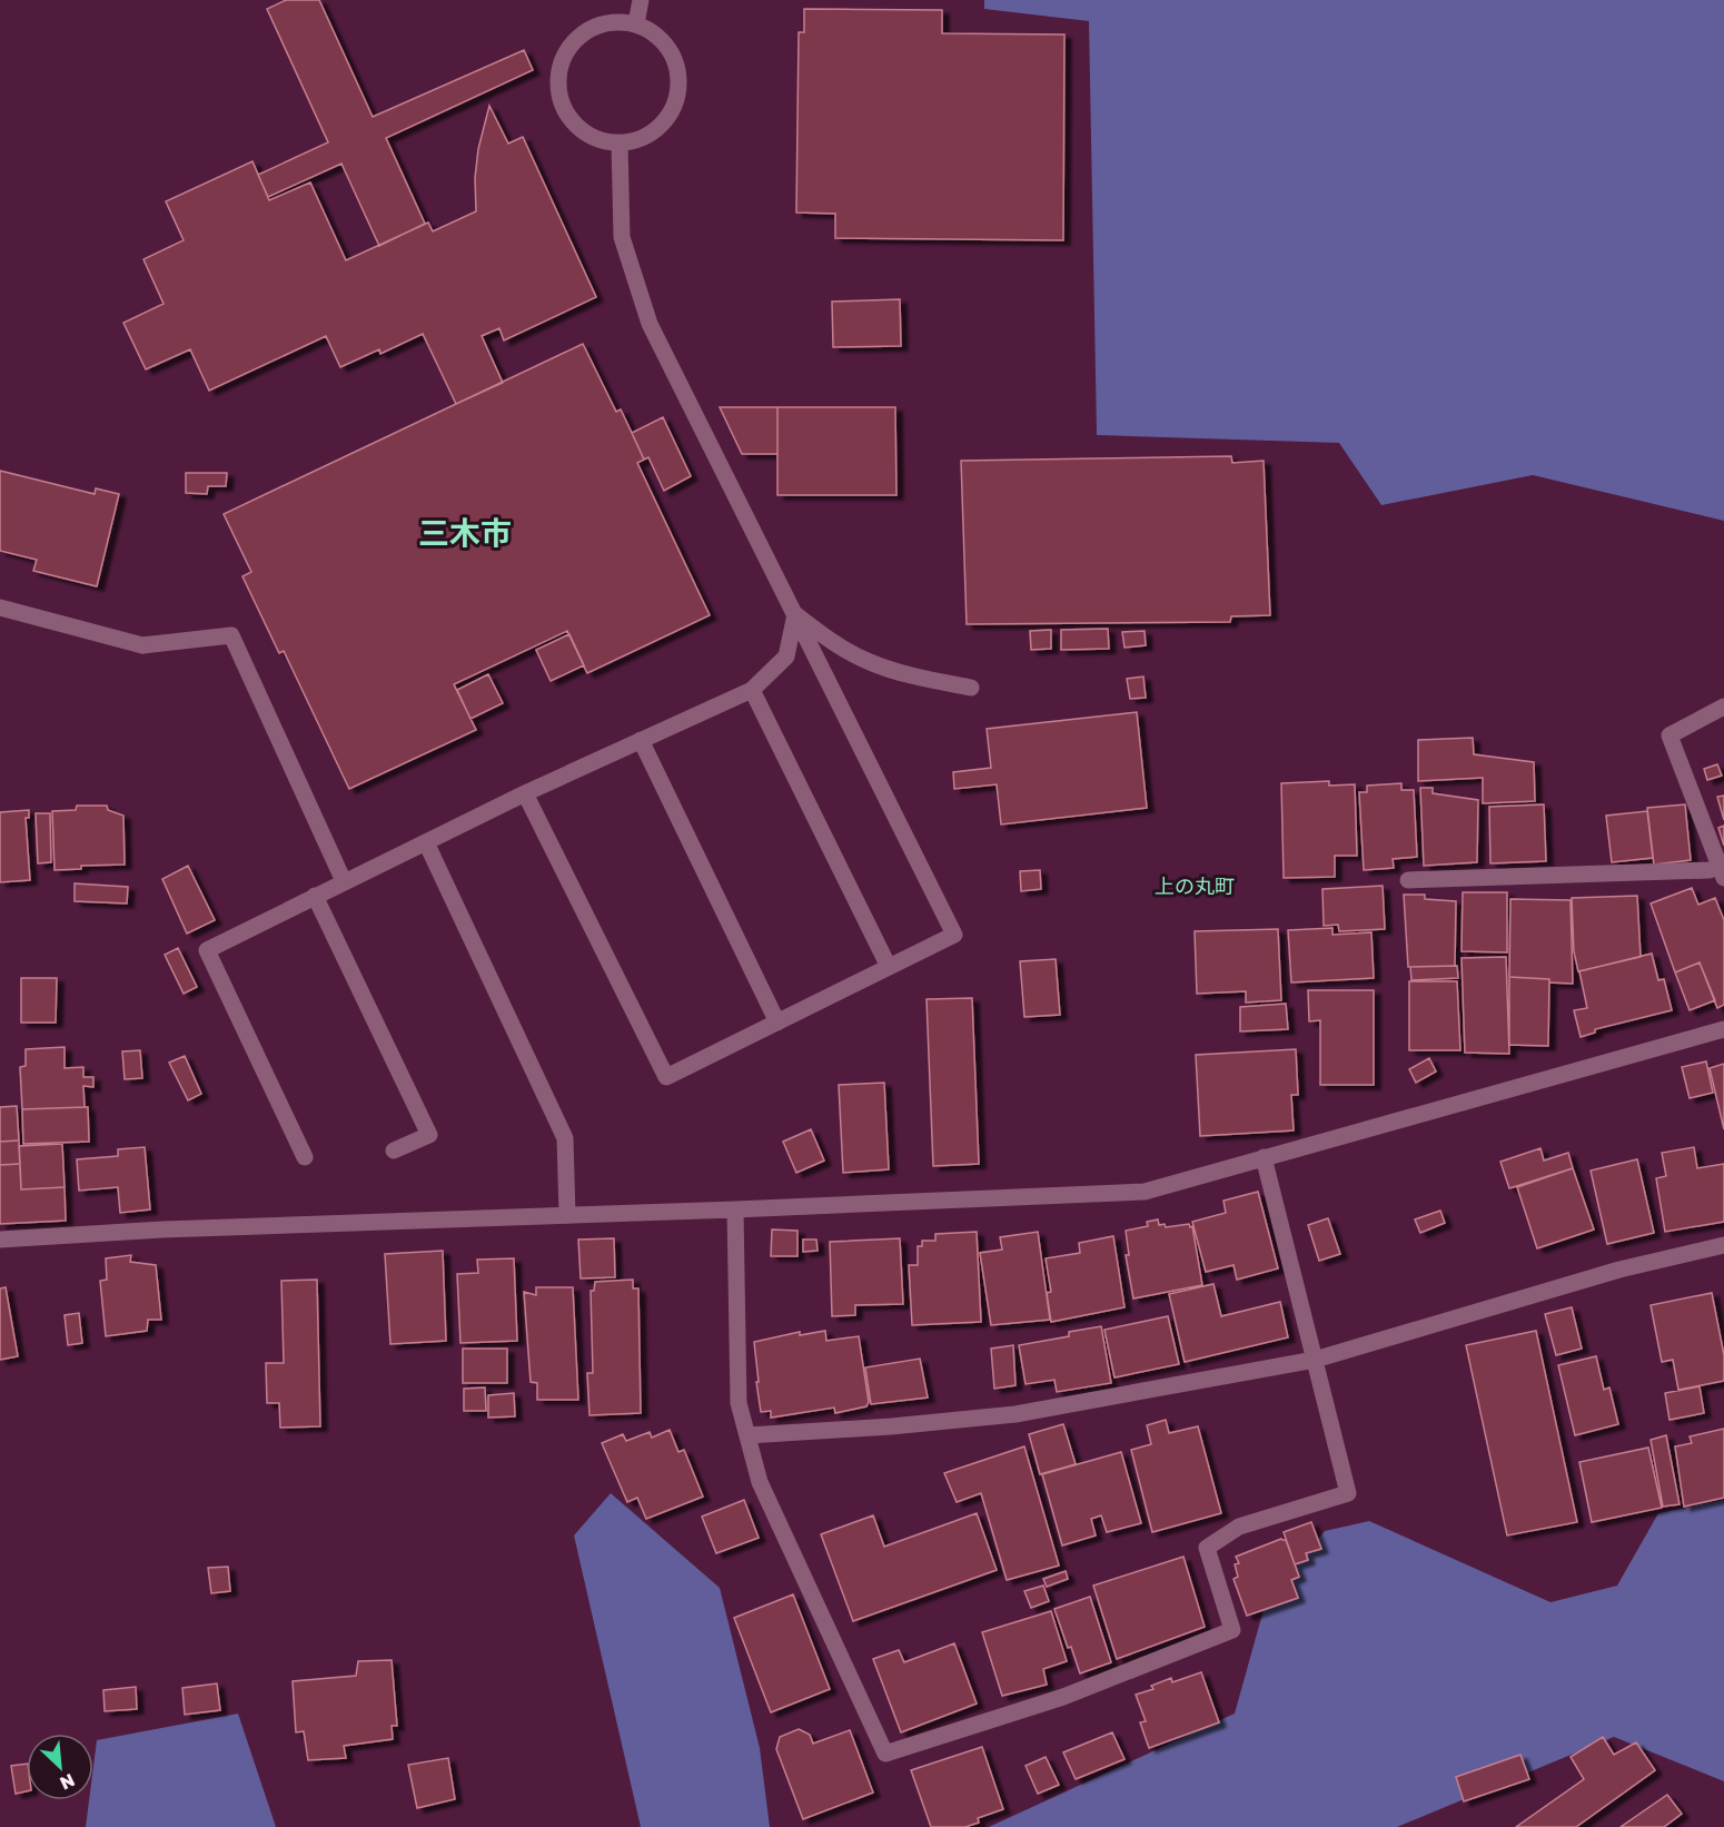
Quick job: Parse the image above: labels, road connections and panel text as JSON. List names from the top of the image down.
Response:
{
  "districts": ["三木市", "上の丸町"],
  "north": "bottom right"
}
